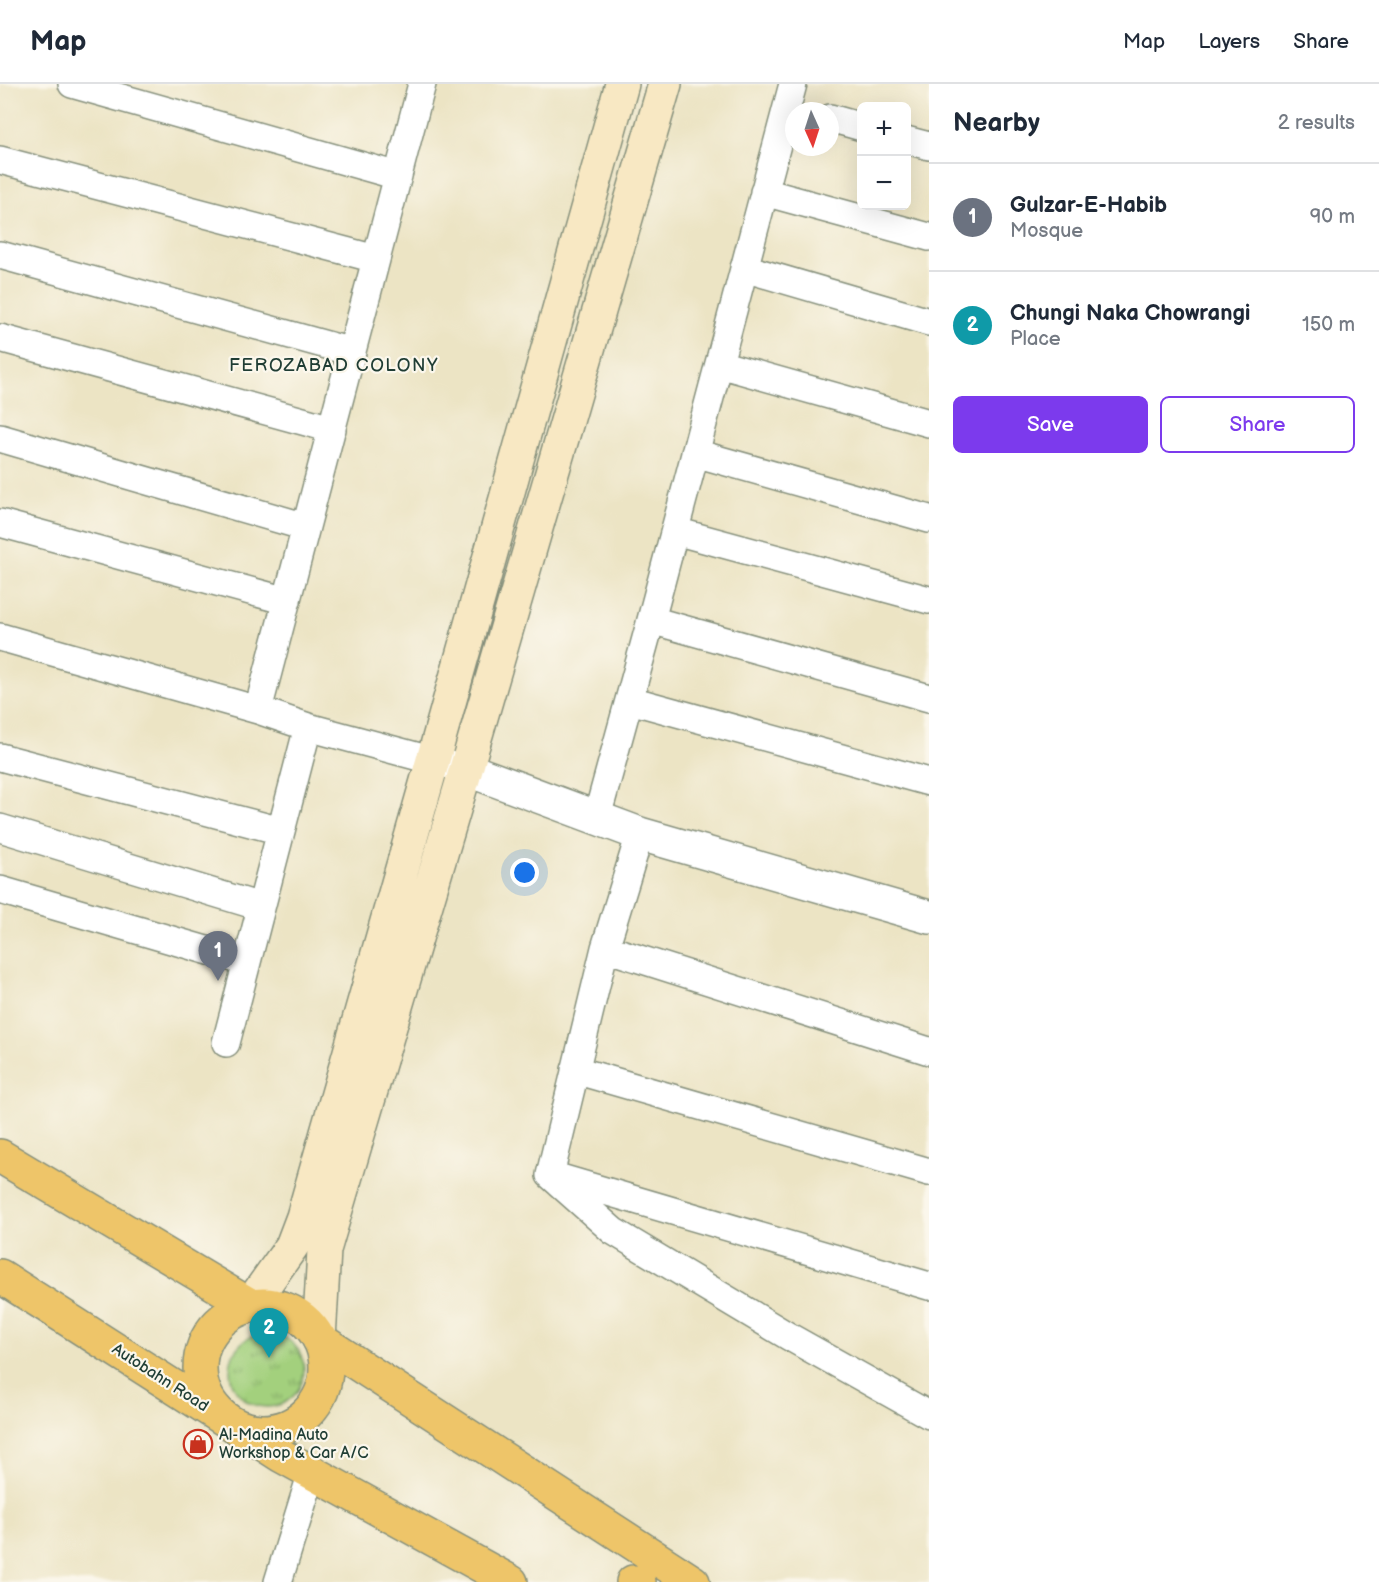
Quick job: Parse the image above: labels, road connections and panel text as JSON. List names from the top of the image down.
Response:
{
  "streets": {
    "highway": ["Autobahn Road"]
  },
  "districts": ["FEROZABAD COLONY"],
  "places": {
    "shop": ["Al-Madina Auto Workshop & Car A/C"]
  },
  "north": "bottom",
  "page": {
    "header": "Map",
    "nav": ["Map", "Layers", "Share"],
    "heading": ["Nearby", "2 results"],
    "map_buttons": ["+", "−"],
    "list": [
      {
        "mark": "1",
        "name": "Gulzar-E-Habib",
        "note": "Mosque",
        "value": "90 m"
      },
      {
        "mark": "2",
        "name": "Chungi Naka Chowrangi",
        "note": "Place",
        "value": "150 m"
      }
    ],
    "buttons": ["Save", "Share"],
    "pins": ["1", "2"]
  }
}
